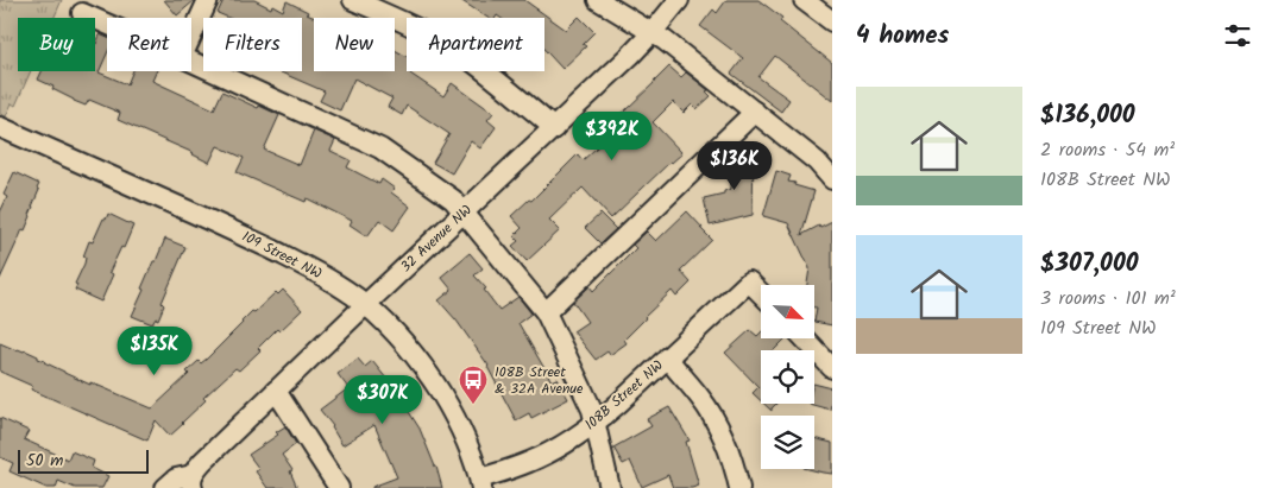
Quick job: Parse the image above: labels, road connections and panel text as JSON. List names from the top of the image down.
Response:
{
  "streets": {
    "street": ["32 Avenue NW", "109 Street NW", "108B Street NW"]
  },
  "crossings": [
    ["32 Avenue NW", "109 Street NW"],
    ["109 Street NW", "108B Street NW"]
  ],
  "places": {
    "bus stop": ["108B Street & 32A Avenue"]
  },
  "scale_bar": "50 m",
  "north": "bottom right",
  "page": {
    "heading": "4 homes",
    "chip": [
      "Buy",
      "Rent",
      "Filters",
      "New",
      "Apartment"
    ],
    "list": [
      {
        "name": "$136,000",
        "note": "2 rooms · 54 m² · 108B Street NW"
      },
      {
        "name": "$307,000",
        "note": "3 rooms · 101 m² · 109 Street NW"
      }
    ],
    "price": [
      "$392K",
      "$136K",
      "$135K",
      "$307K"
    ],
    "scale": "50 m"
  }
}
